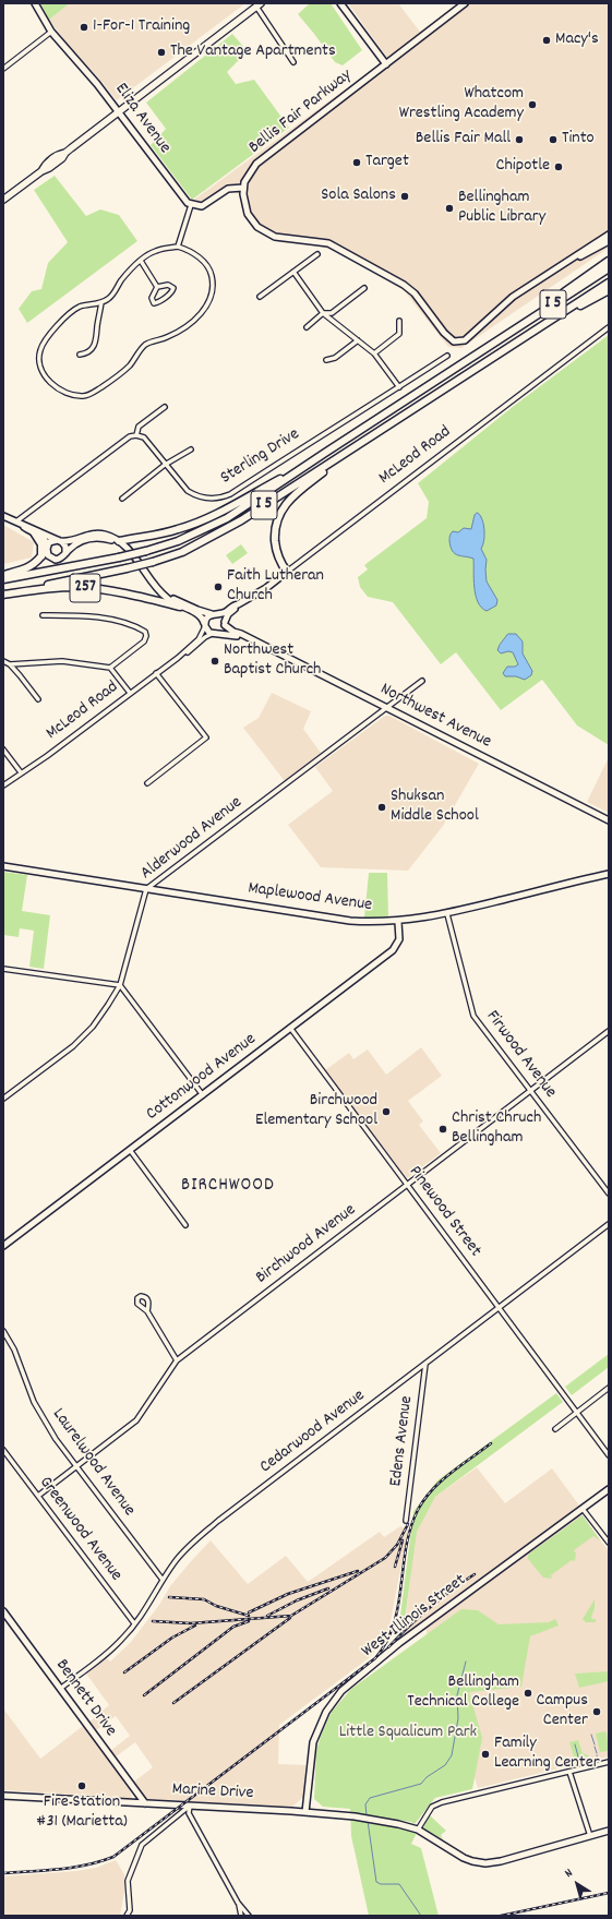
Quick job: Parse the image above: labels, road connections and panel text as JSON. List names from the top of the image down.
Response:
{
  "streets": {
    "highway": ["I 5", "257"],
    "street": [
      "Bellis Fair Parkway",
      "Eliza Avenue",
      "McLeod Road",
      "Sterling Drive",
      "Northwest Avenue",
      "Alderwood Avenue",
      "Maplewood Avenue",
      "Firwood Avenue",
      "Cottonwood Avenue",
      "Pinewood Street",
      "Birchwood Avenue",
      "Cedarwood Avenue",
      "Edens Avenue",
      "Laurelwood Avenue",
      "Greenwood Avenue",
      "West Illinois Street",
      "Bennett Drive",
      "Marine Drive"
    ]
  },
  "crossings": [
    ["I 5", "257"],
    ["McLeod Road", "Northwest Avenue"],
    ["Northwest Avenue", "Alderwood Avenue"],
    ["Alderwood Avenue", "Maplewood Avenue"],
    ["Maplewood Avenue", "Firwood Avenue"],
    ["Maplewood Avenue", "Cottonwood Avenue"],
    ["Firwood Avenue", "Birchwood Avenue"],
    ["Cottonwood Avenue", "Pinewood Street"],
    ["Pinewood Street", "Birchwood Avenue"],
    ["Pinewood Street", "Cedarwood Avenue"],
    ["Birchwood Avenue", "Laurelwood Avenue"],
    ["Birchwood Avenue", "Greenwood Avenue"],
    ["Cedarwood Avenue", "Edens Avenue"],
    ["Cedarwood Avenue", "Laurelwood Avenue"],
    ["Cedarwood Avenue", "Greenwood Avenue"],
    ["Cedarwood Avenue", "Bennett Drive"],
    ["West Illinois Street", "Marine Drive"],
    ["Bennett Drive", "Marine Drive"]
  ],
  "districts": ["BIRCHWOOD"],
  "parks": ["Little Squalicum Park"],
  "places": [
    "1-For-1 Training",
    "Macy's",
    "The Vantage Apartments",
    "Whatcom Wrestling Academy",
    "Bellis Fair Mall",
    "Tinto",
    "Target",
    "Chipotle",
    "Sola Salons",
    "Bellingham Public Library",
    "Faith Lutheran Church",
    "Northwest Baptist Church",
    "Shuksan Middle School",
    "Birchwood Elementary School",
    "Christ Chruch Bellingham",
    "Bellingham Technical College",
    "Campus Center",
    "Family Learning Center",
    "Fire Station #31 (Marietta)"
  ],
  "north": "top left"
}
